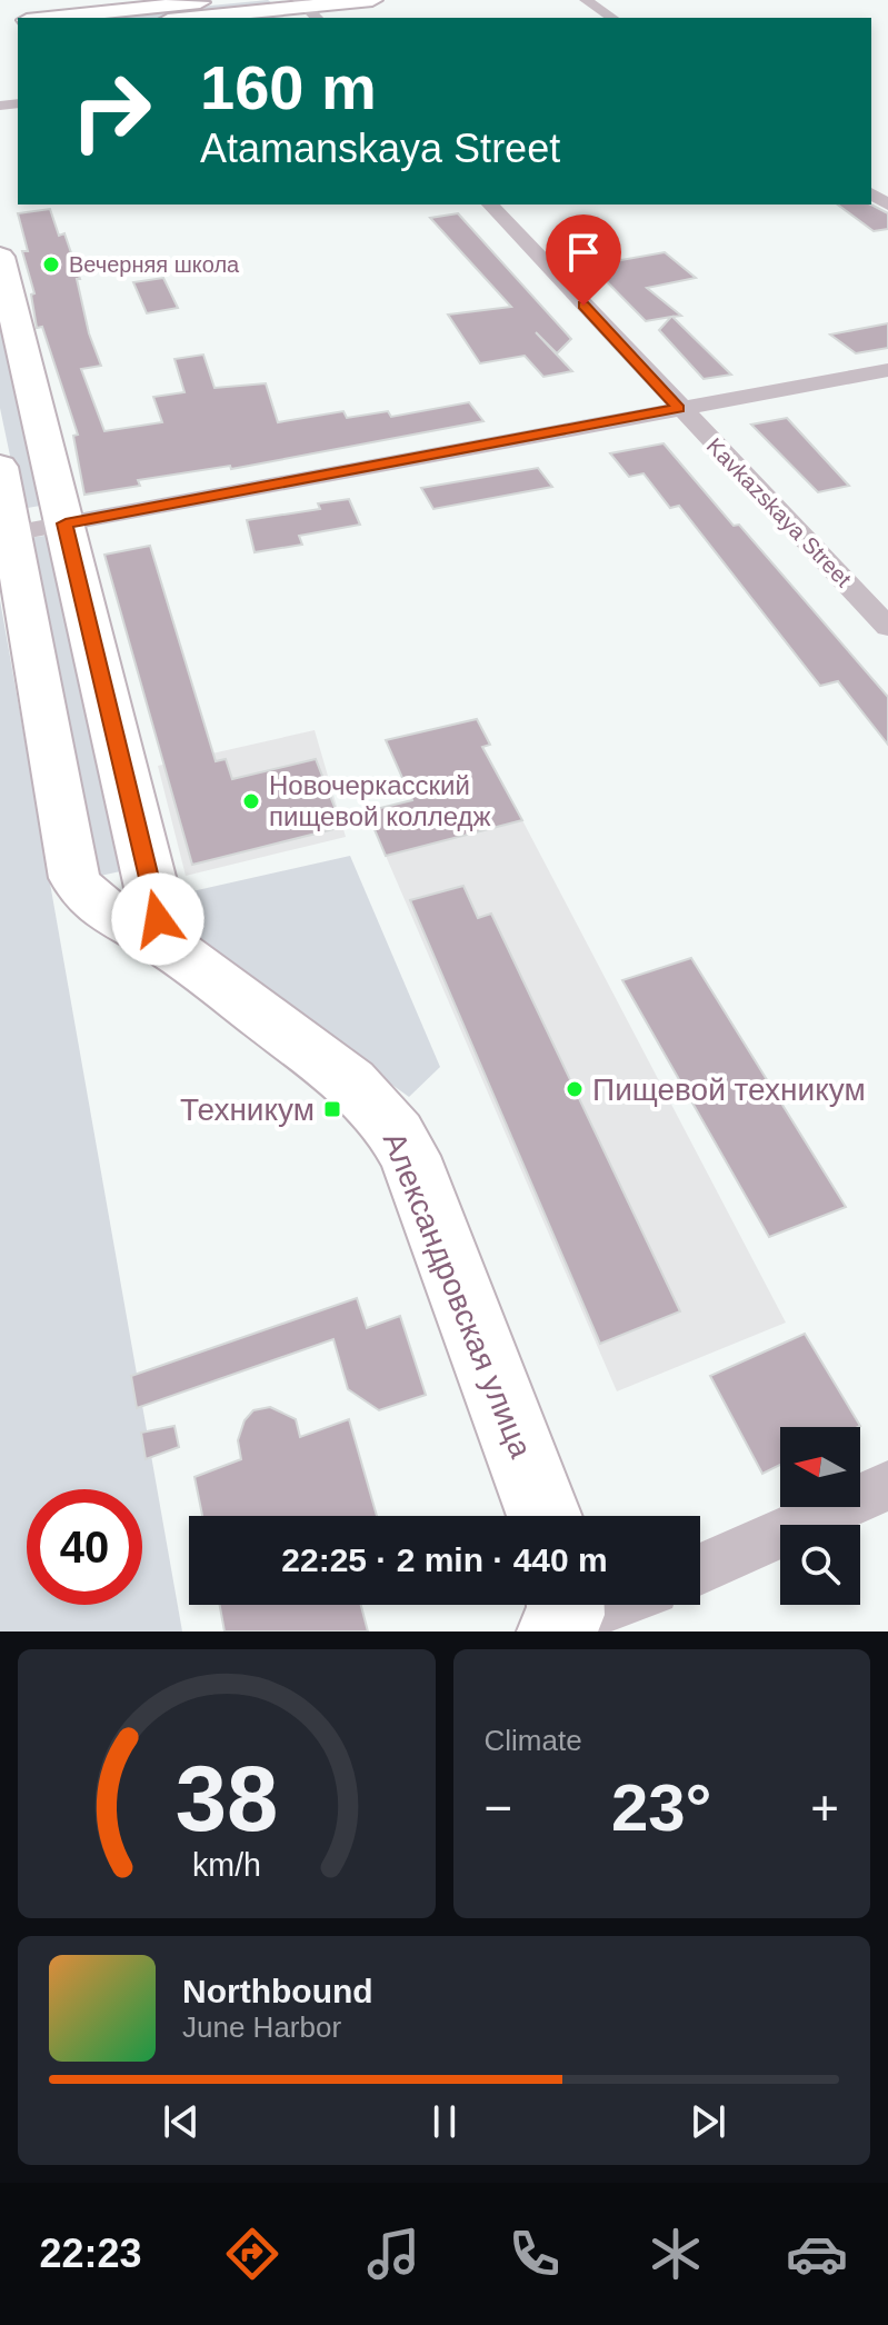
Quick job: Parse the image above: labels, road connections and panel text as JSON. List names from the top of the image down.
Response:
{
  "streets": {
    "street": ["Kavkazskaya Street", "Александровская улица"]
  },
  "places": {
    "other": ["Вечерняя школа", "Новочеркасский пищевой колледж", "Пищевой техникум"],
    "transit": ["Техникум"]
  },
  "north": "left",
  "page": {
    "turn": ["160 m", "Atamanskaya Street"],
    "limit": "40",
    "trip": "22:25 · 2 min · 440 m",
    "tile": "Climate",
    "heat": ["−", "23°", "+"],
    "song": ["Northbound", "June Harbor"],
    "tabs": "22:23",
    "gauge": ["38", "km/h"]
  }
}
